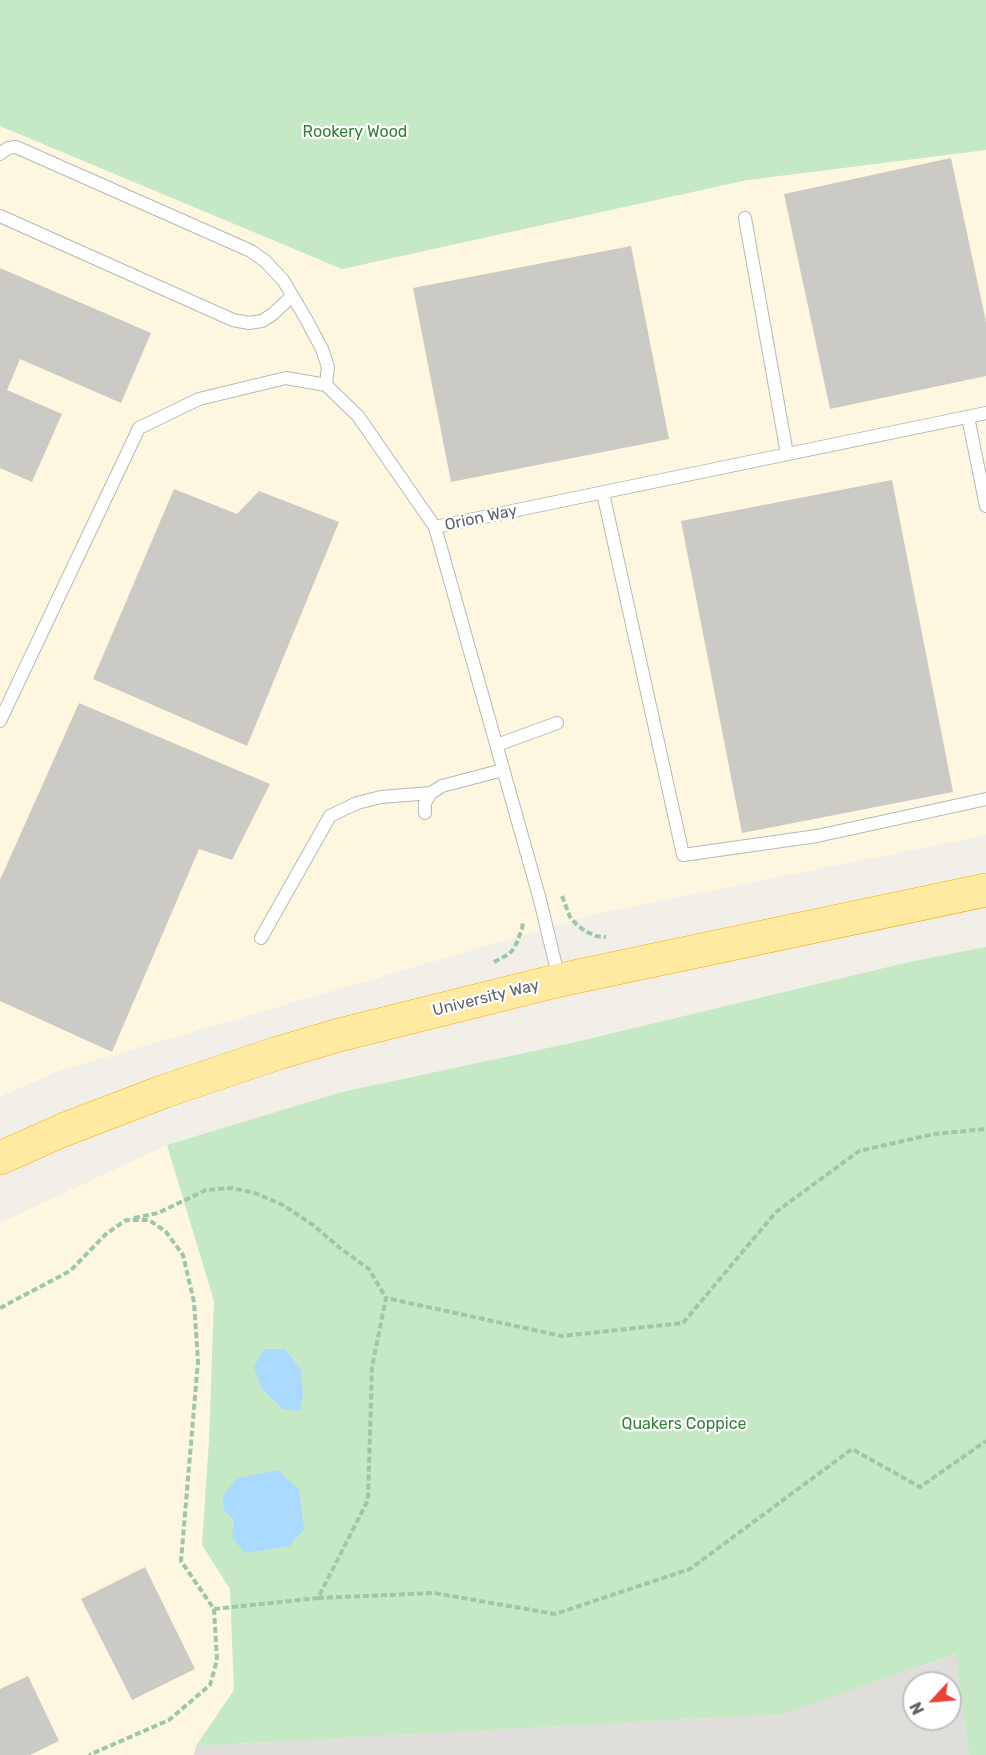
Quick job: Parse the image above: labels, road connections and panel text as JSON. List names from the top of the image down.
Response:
{
  "streets": {
    "highway": ["University Way"],
    "lane": ["Orion Way"]
  },
  "crossings": [
    ["Orion Way", "University Way"]
  ],
  "parks": ["Rookery Wood", "Quakers Coppice"],
  "north": "bottom left"
}
